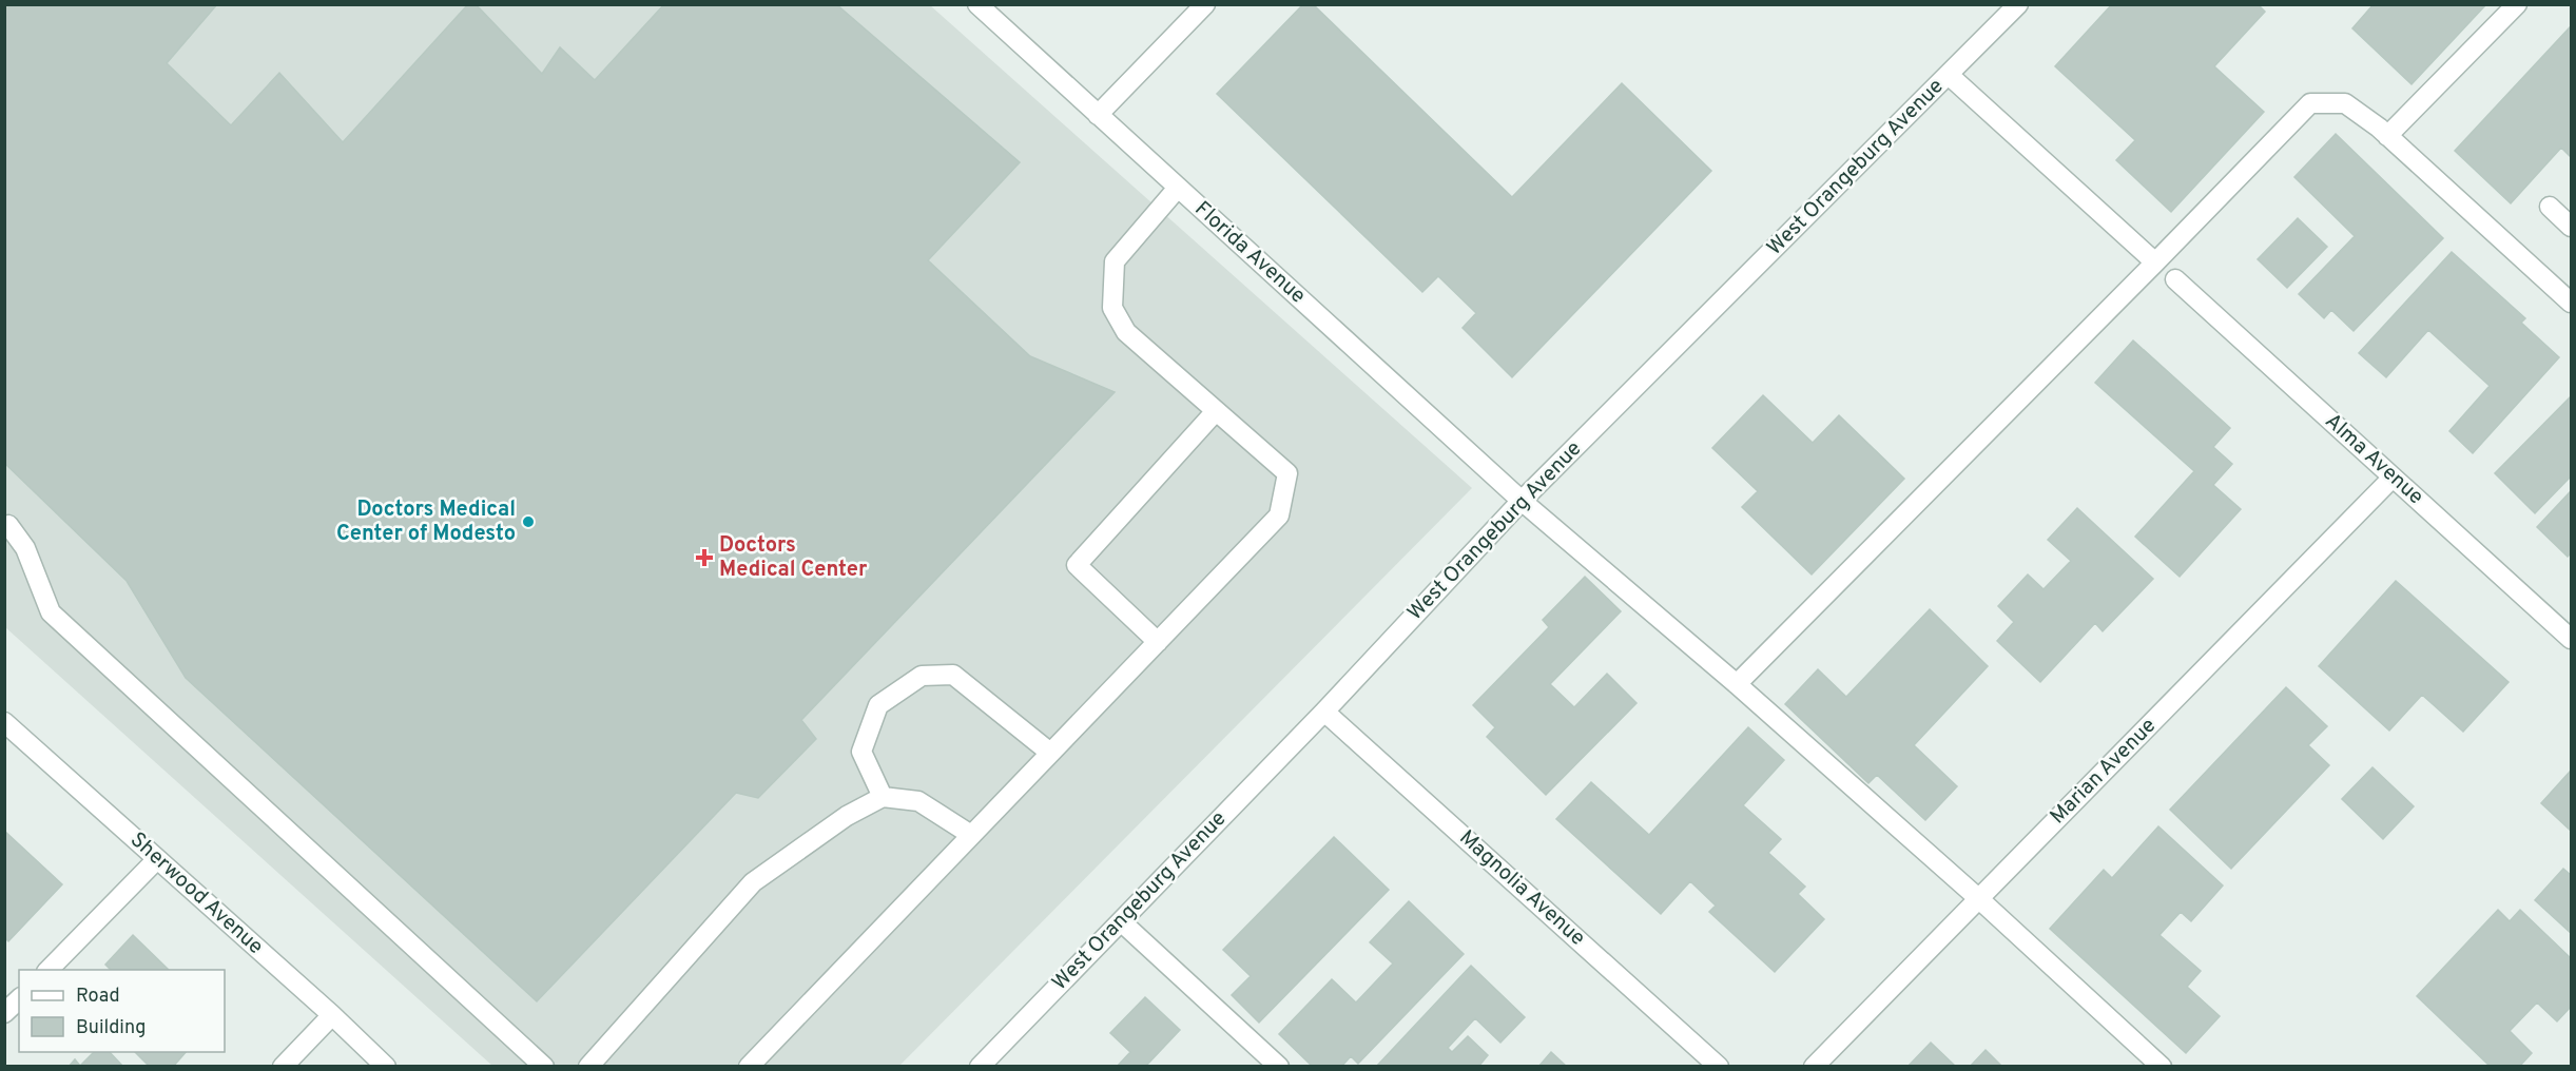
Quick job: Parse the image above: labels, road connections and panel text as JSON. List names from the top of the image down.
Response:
{
  "streets": {
    "street": [
      "West Orangeburg Avenue",
      "Florida Avenue",
      "Alma Avenue",
      "Marian Avenue",
      "Magnolia Avenue",
      "Sherwood Avenue"
    ]
  },
  "crossings": [
    ["West Orangeburg Avenue", "Florida Avenue"],
    ["West Orangeburg Avenue", "Magnolia Avenue"],
    ["Florida Avenue", "Marian Avenue"],
    ["Alma Avenue", "Marian Avenue"]
  ],
  "places": {
    "other": ["Doctors Medical Center of Modesto"],
    "health": ["Doctors Medical Center"]
  },
  "legend": ["Road", "Building"]
}
